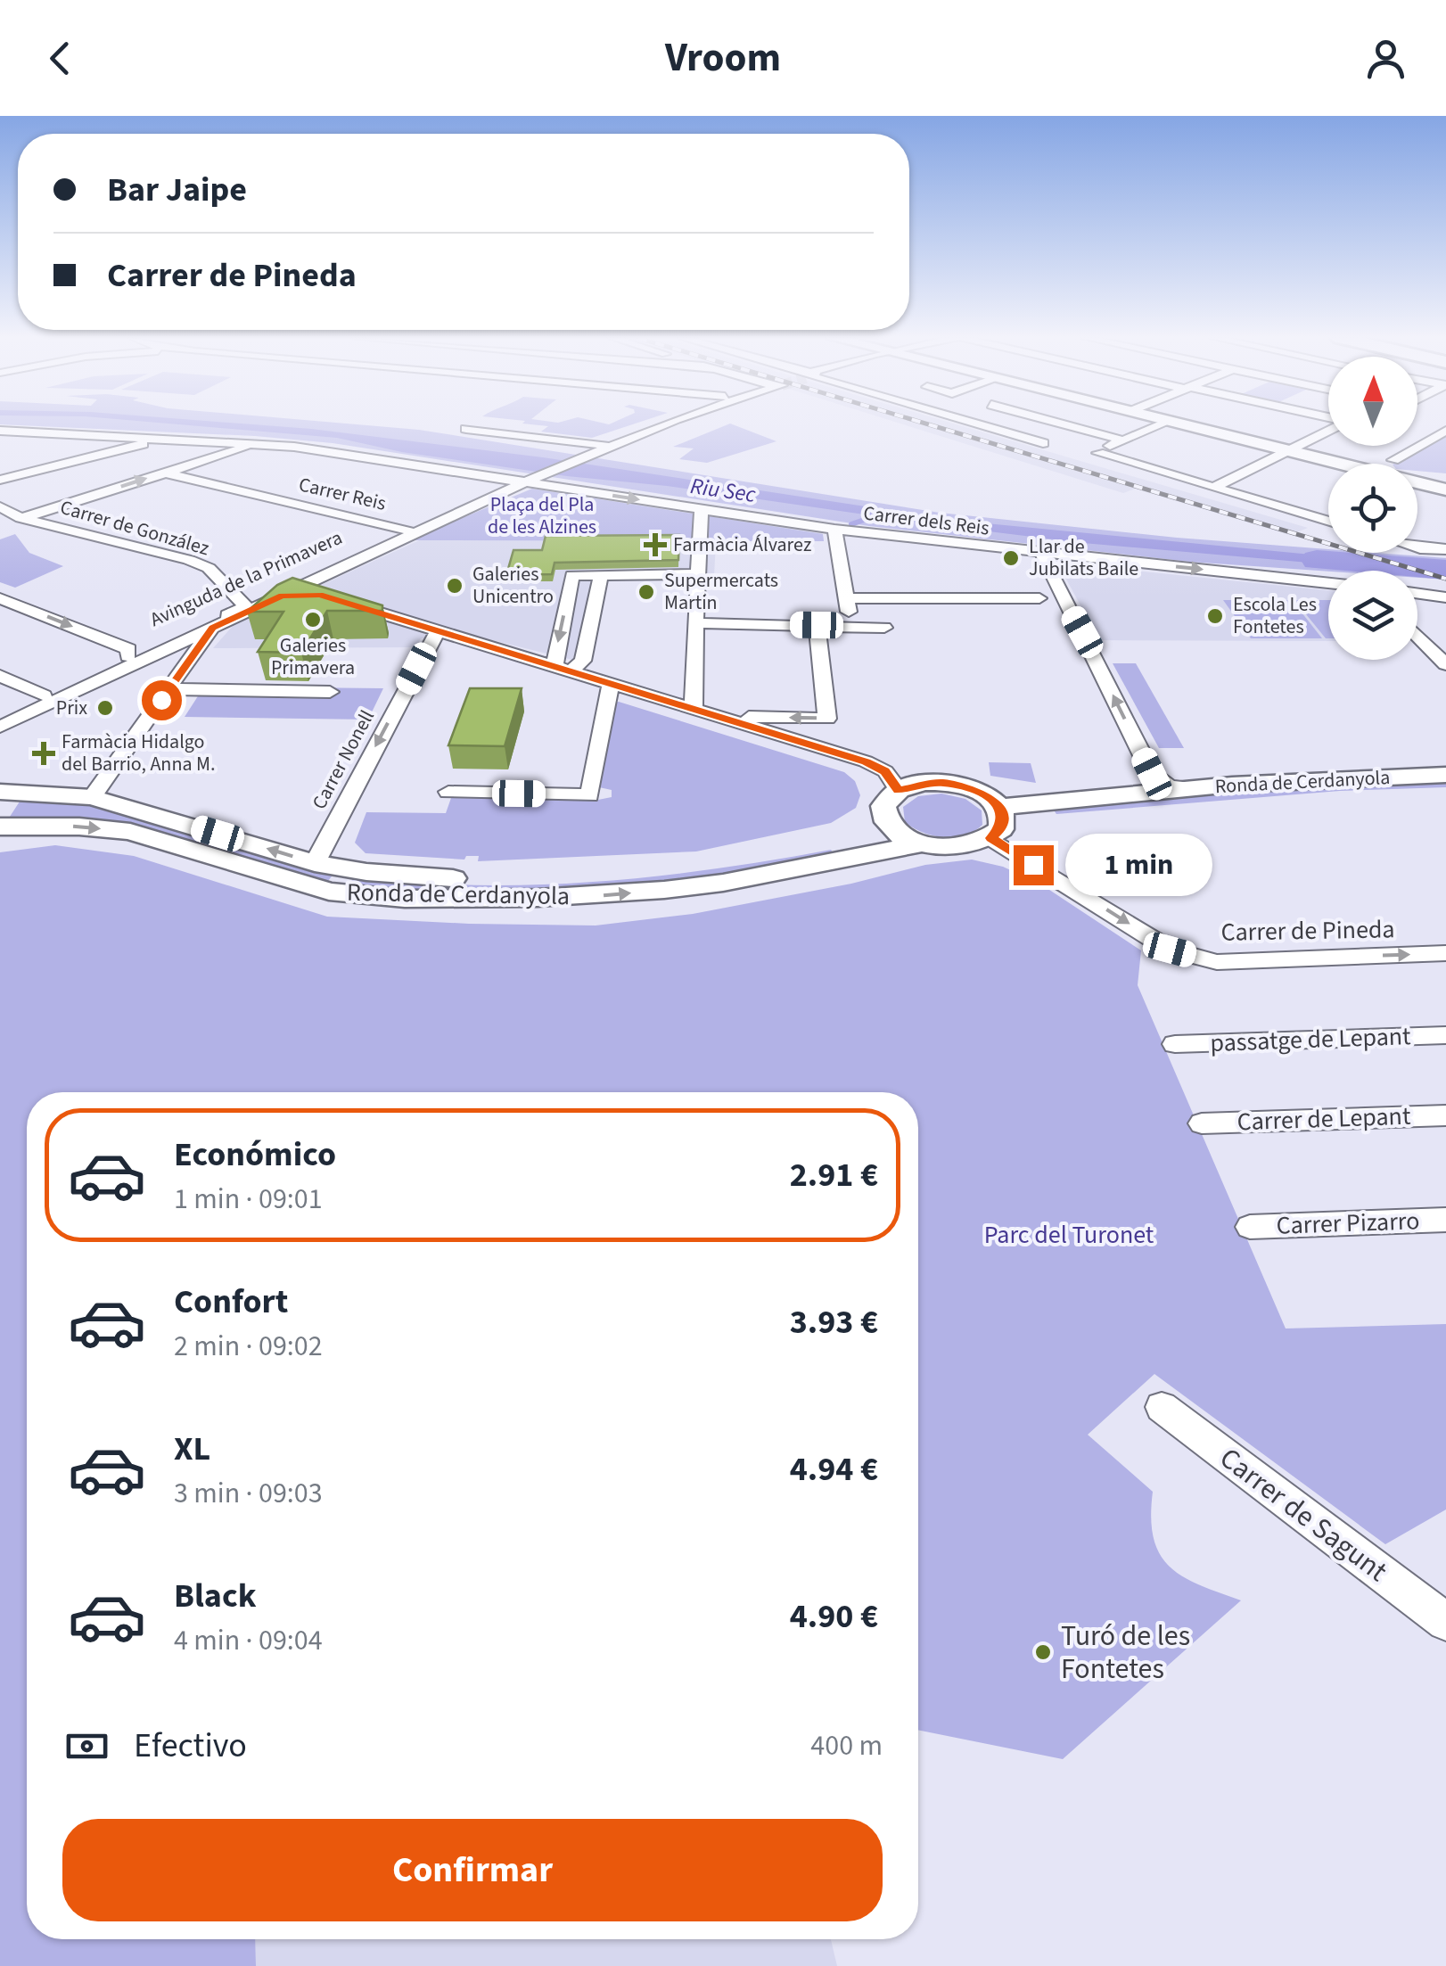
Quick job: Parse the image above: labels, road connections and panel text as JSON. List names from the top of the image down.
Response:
{
  "streets": {
    "street": [
      "Carrer Reis",
      "Carrer dels Reis",
      "Carrer de González",
      "Avinguda de la Primavera",
      "Carrer Nonell",
      "Ronda de Cerdanyola",
      "Carrer de Pineda",
      "passatge de Lepant",
      "Carrer de Lepant",
      "Carrer Pizarro",
      "Carrer de Sagunt"
    ]
  },
  "crossings": [
    ["Carrer Reis", "Avinguda de la Primavera"],
    ["Carrer dels Reis", "Avinguda de la Primavera"],
    ["Carrer de González", "Avinguda de la Primavera"],
    ["Carrer Nonell", "Ronda de Cerdanyola"],
    ["Ronda de Cerdanyola", "Carrer de Pineda"]
  ],
  "one_way": ["Carrer de Pineda"],
  "water": ["Riu Sec"],
  "parks": ["Plaça del Pla de les Alzines", "Parc del Turonet"],
  "places": {
    "health": ["Farmàcia Álvarez", "Farmàcia Hidalgo del Barrio, Anna M."],
    "other": [
      "Llar de Jubilats Baile",
      "Galeries Unicentro",
      "Supermercats Martin",
      "Escola Les Fontetes",
      "Galeries Primavera",
      "Prix",
      "Turó de les Fontetes"
    ]
  },
  "north": "top",
  "page": {
    "header": "Vroom",
    "banner": ["Bar Jaipe", "Carrer de Pineda"],
    "bubble": "1 min",
    "list": [
      {
        "name": "Económico",
        "note": "1 min · 09:01",
        "value": "2.91 €"
      },
      {
        "name": "Confort",
        "note": "2 min · 09:02",
        "value": "3.93 €"
      },
      {
        "name": "XL",
        "note": "3 min · 09:03",
        "value": "4.94 €"
      },
      {
        "name": "Black",
        "note": "4 min · 09:04",
        "value": "4.90 €"
      }
    ],
    "pay": ["Efectivo", "400 m"],
    "buttons": "Confirmar"
  }
}
